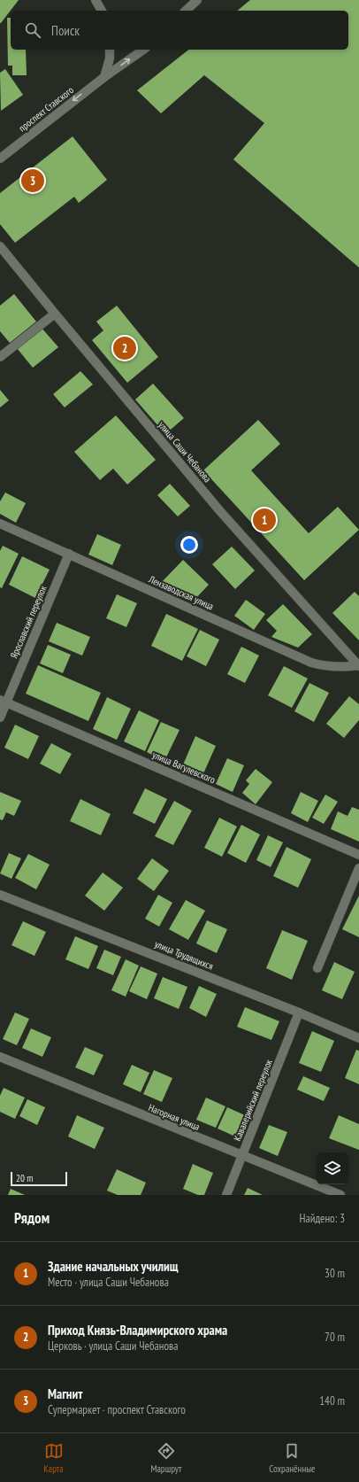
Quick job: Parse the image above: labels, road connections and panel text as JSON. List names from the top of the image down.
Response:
{
  "streets": {
    "street": [
      "проспект Ставского",
      "улица Саши Чебанова",
      "Лензаводская улица",
      "Ярославский переулок",
      "улица Вагулевского",
      "улица Трудящихся",
      "Кавалерийский переулок",
      "Нагорная улица"
    ]
  },
  "crossings": [
    ["улица Саши Чебанова", "Лензаводская улица"],
    ["Лензаводская улица", "Ярославский переулок"],
    ["Ярославский переулок", "улица Вагулевского"],
    ["улица Трудящихся", "Кавалерийский переулок"],
    ["Кавалерийский переулок", "Нагорная улица"]
  ],
  "scale_bar": "20 m",
  "page": {
    "search": "Поиск",
    "pins": ["3", "2", "1"],
    "scale": "20 m",
    "heading": ["Рядом", "Найдено: 3"],
    "list": [
      {
        "mark": "1",
        "name": "Здание начальных училищ",
        "note": "Место · улица Саши Чебанова",
        "value": "30 m"
      },
      {
        "mark": "2",
        "name": "Приход Князь-Владимирского храма",
        "note": "Церковь · улица Саши Чебанова",
        "value": "70 m"
      },
      {
        "mark": "3",
        "name": "Магнит",
        "note": "Супермаркет · проспект Ставского",
        "value": "140 m"
      }
    ],
    "nav": ["Карта", "Маршрут", "Сохранённые"]
  }
}
